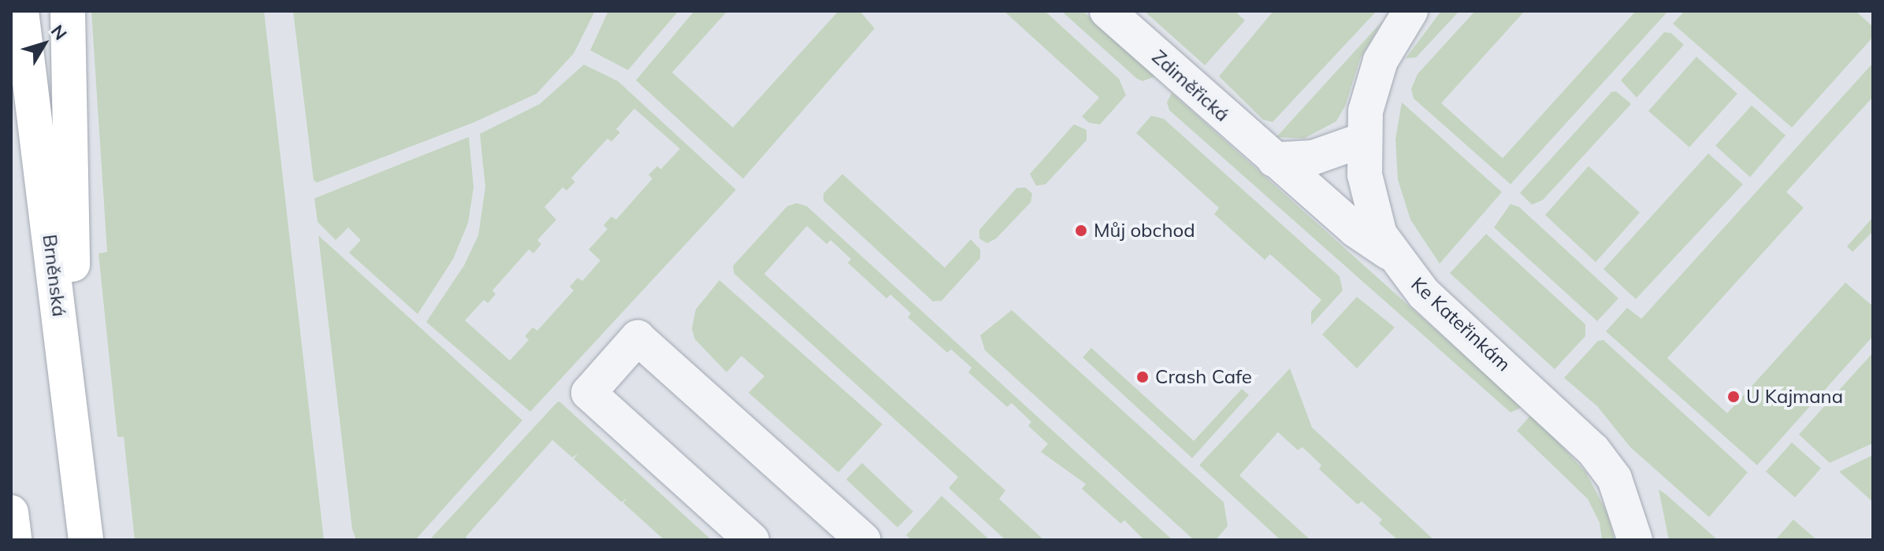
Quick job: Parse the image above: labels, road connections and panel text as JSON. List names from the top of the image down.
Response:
{
  "streets": {
    "highway": ["Brněnská"],
    "street": ["Zdiměřická", "Ke Kateřinkám"]
  },
  "crossings": [
    ["Zdiměřická", "Ke Kateřinkám"]
  ],
  "places": ["Můj obchod", "Crash Cafe", "U Kajmana"],
  "north": "top right"
}
